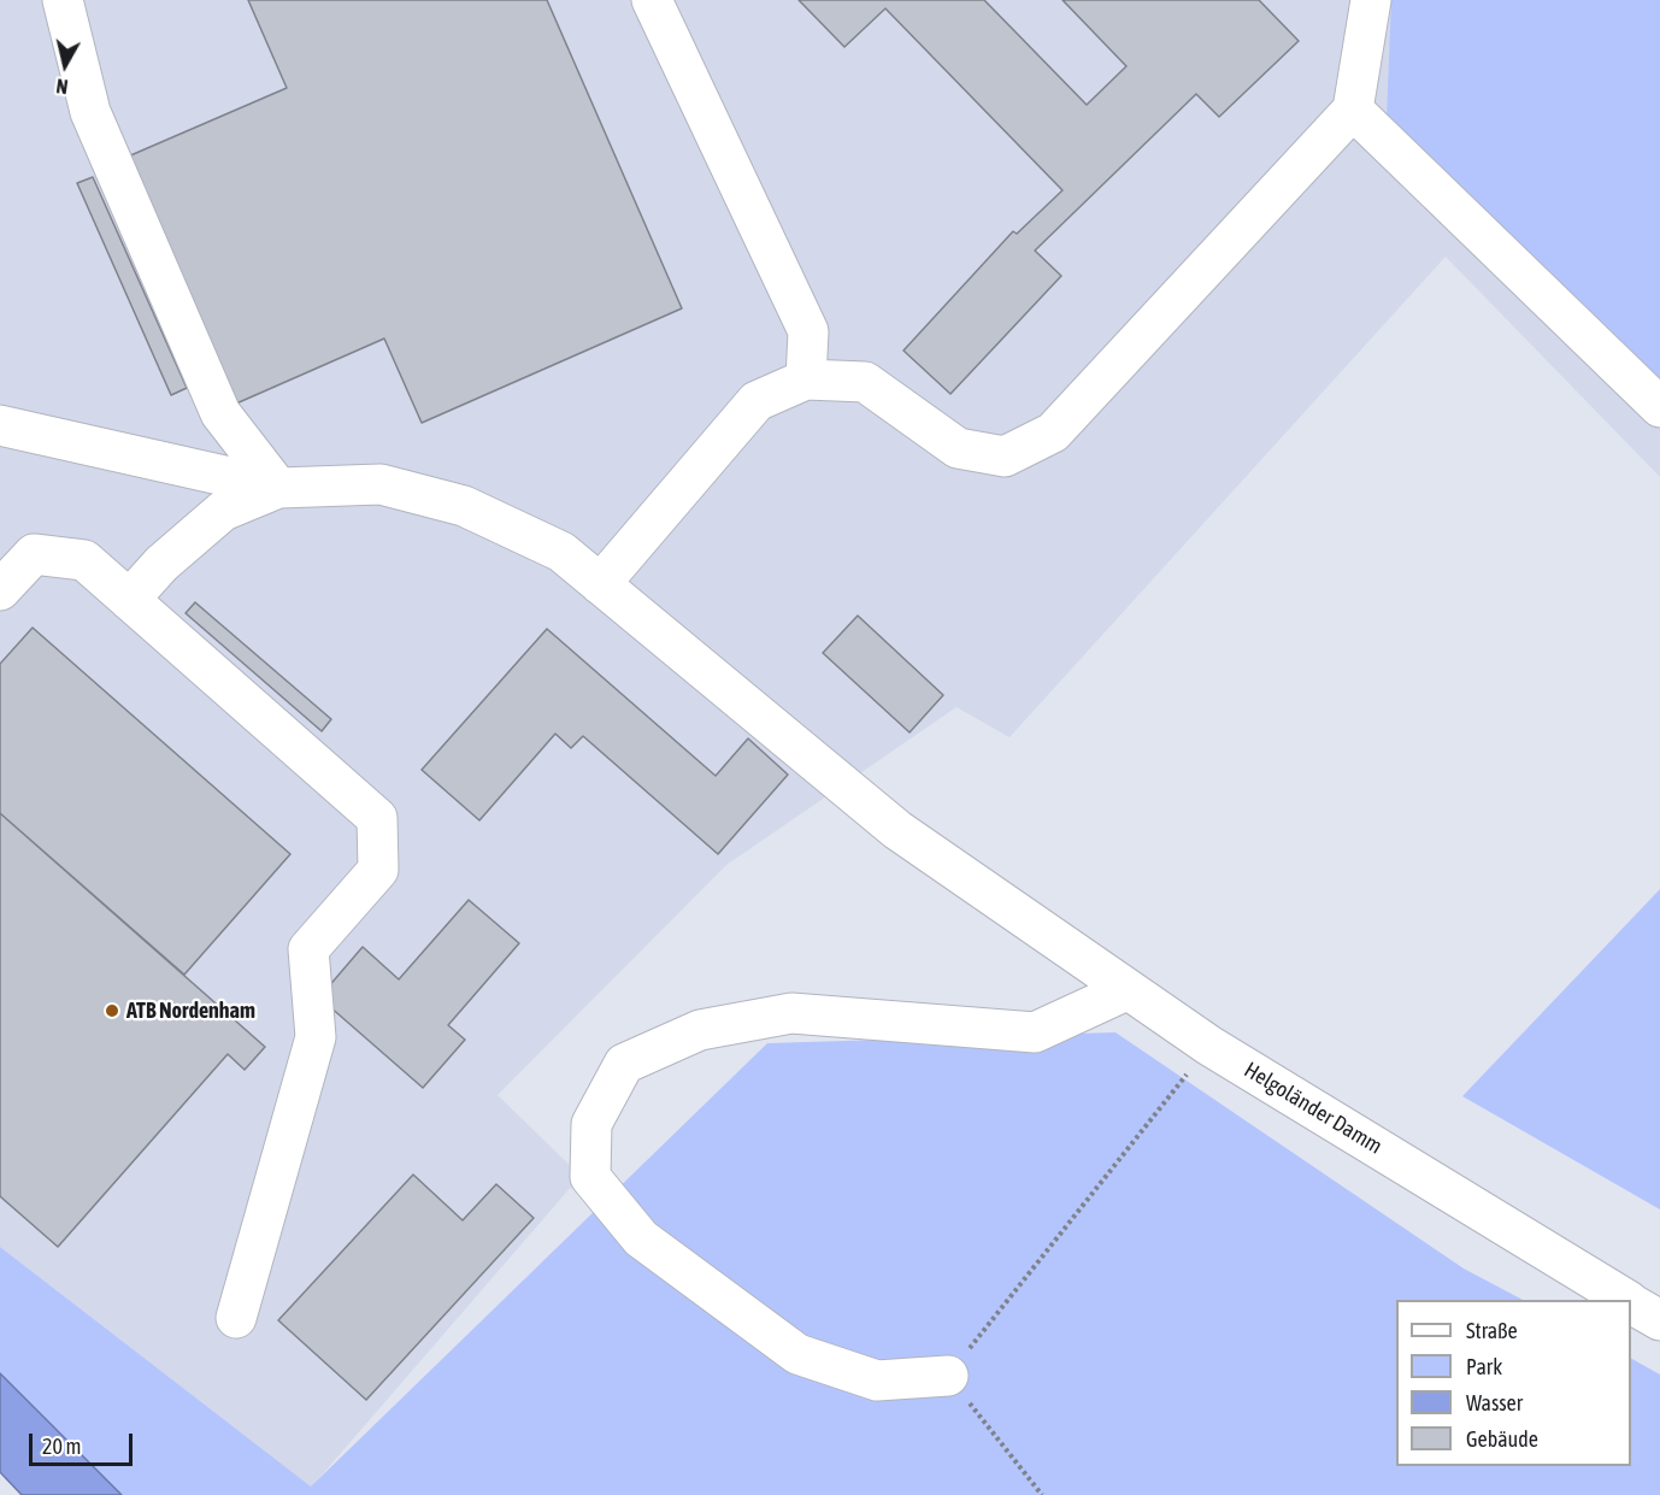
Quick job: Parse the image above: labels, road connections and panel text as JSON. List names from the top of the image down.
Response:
{
  "streets": {
    "street": ["Helgoländer Damm"]
  },
  "places": ["ATB Nordenham"],
  "legend": [
    "Straße",
    "Park",
    "Wasser",
    "Gebäude"
  ],
  "scale_bar": "20 m",
  "north": "bottom"
}
